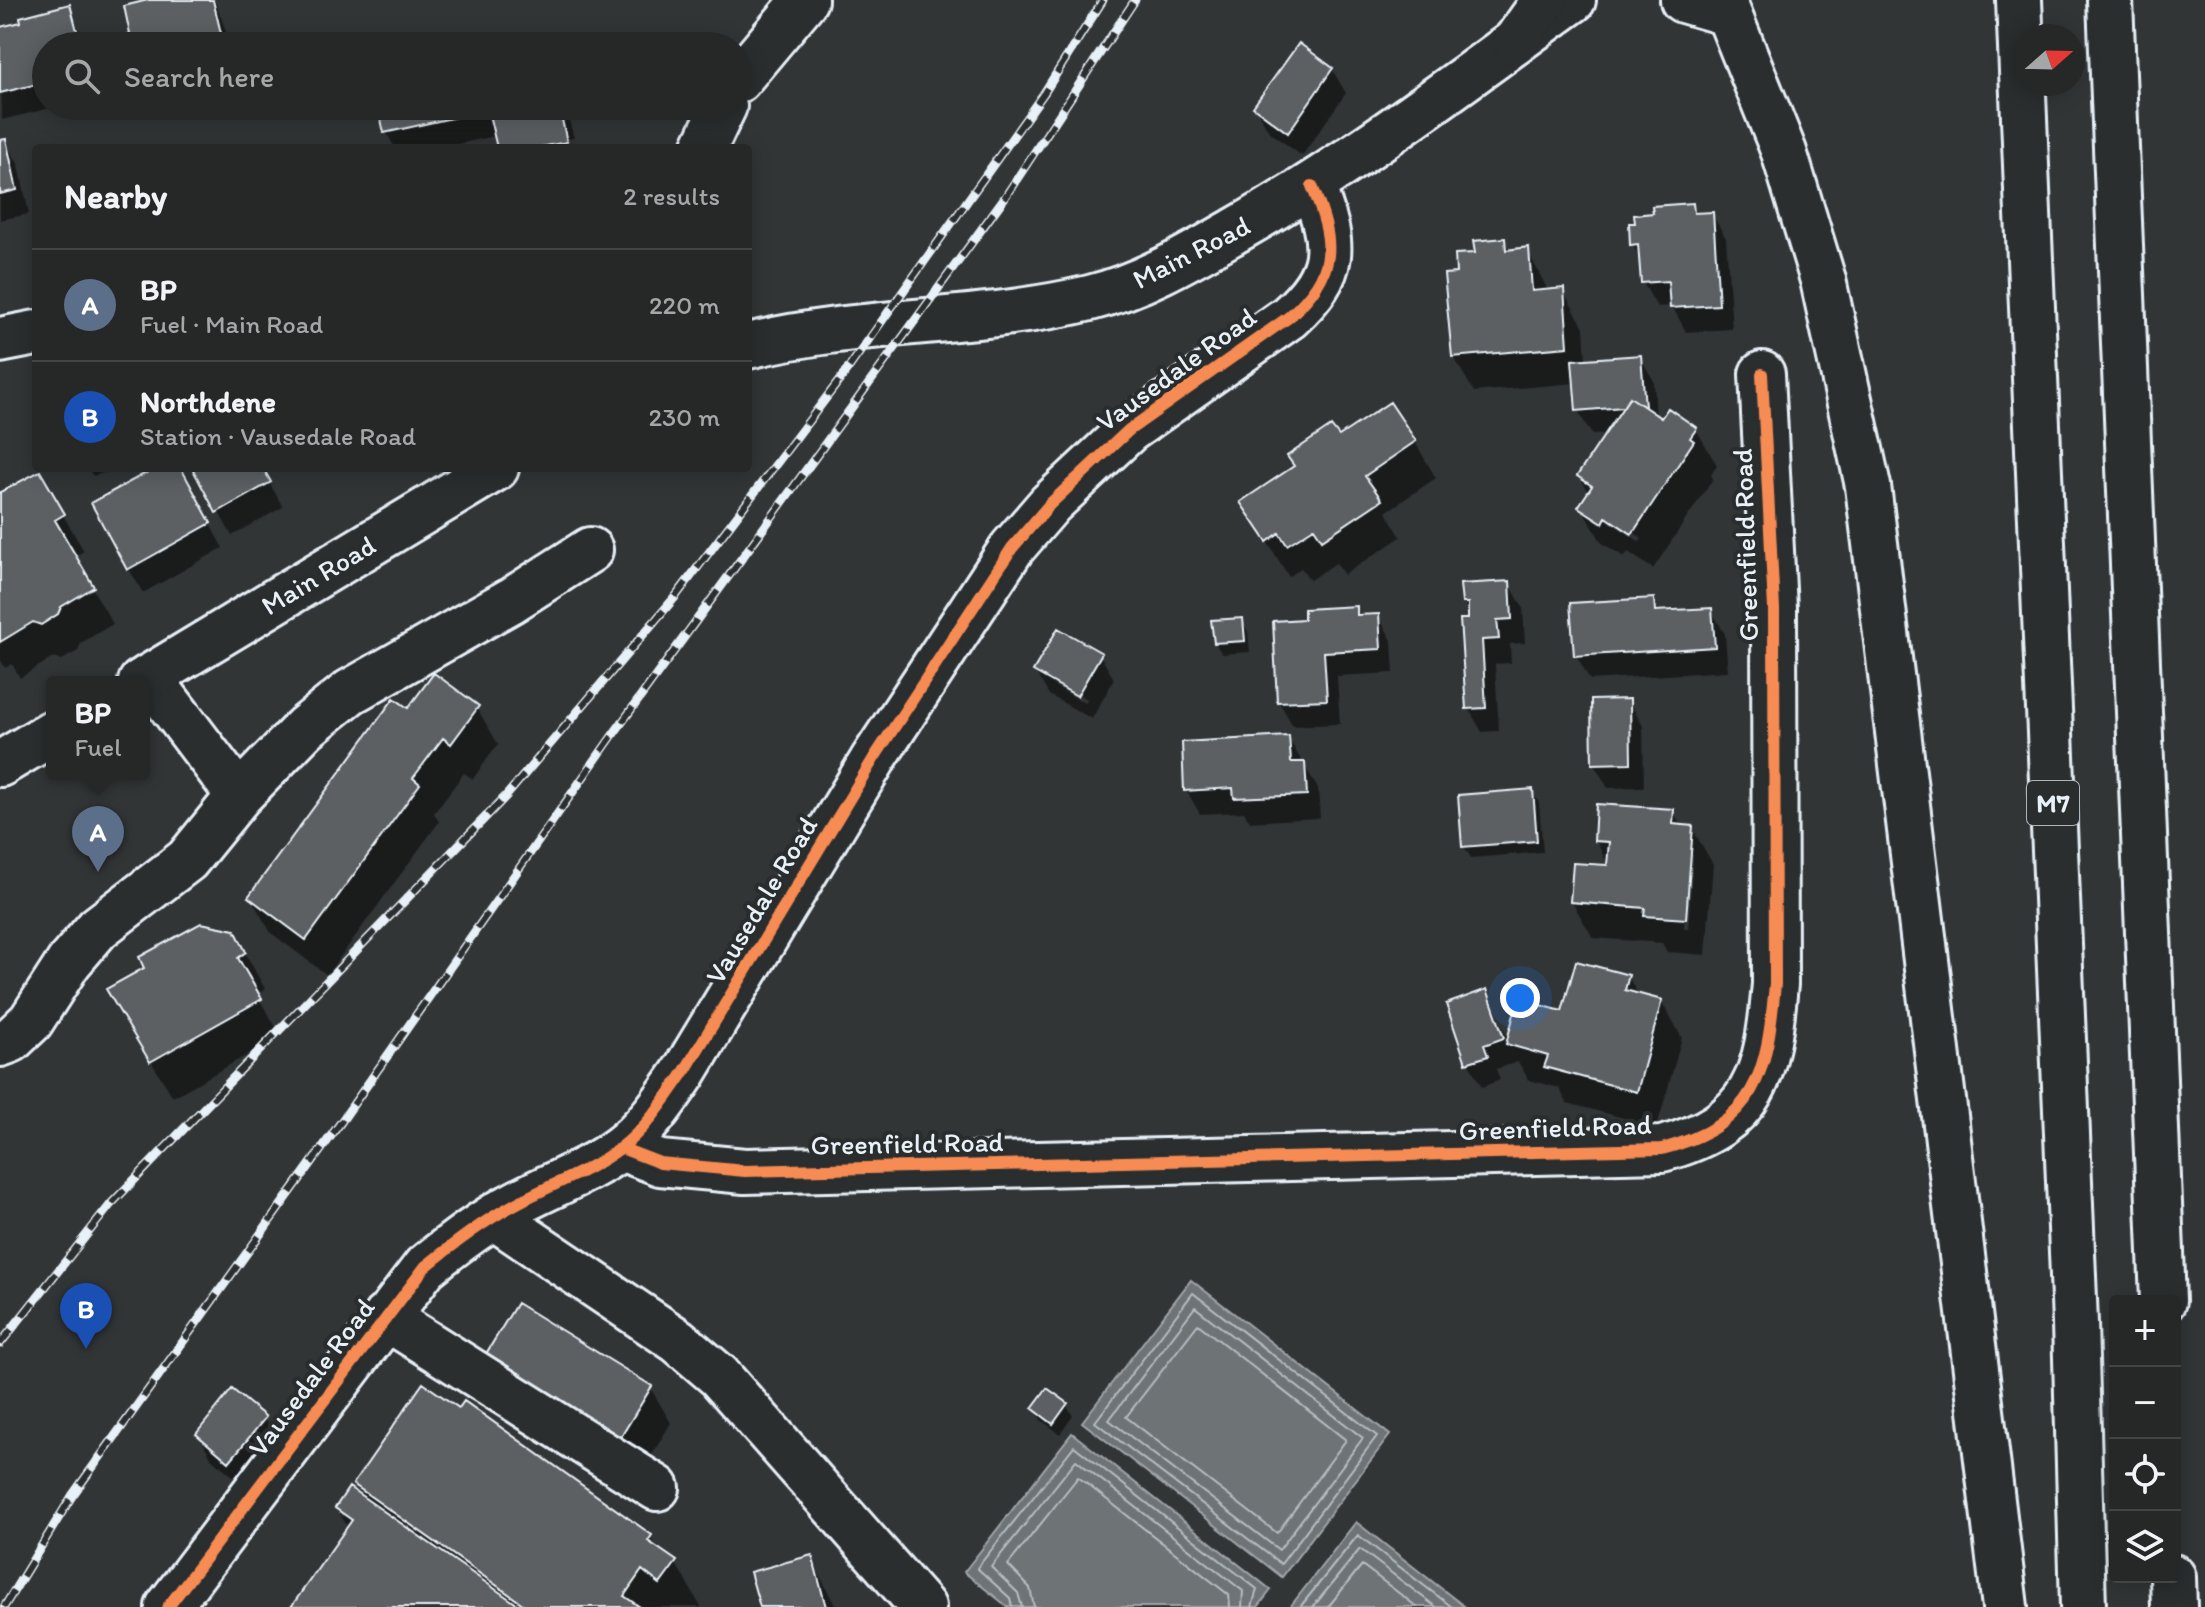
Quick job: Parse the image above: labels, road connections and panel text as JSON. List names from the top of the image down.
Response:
{
  "streets": {
    "main road": [
      "Main Road",
      "Vausedale Road",
      "Greenfield Road",
      "M7"
    ]
  },
  "crossings": [
    ["Main Road", "Vausedale Road"],
    ["Vausedale Road", "Greenfield Road"]
  ],
  "north": "right",
  "page": {
    "search": "Search here",
    "heading": ["Nearby", "2 results"],
    "list": [
      {
        "mark": "A",
        "name": "BP",
        "note": "Fuel · Main Road",
        "value": "220 m"
      },
      {
        "mark": "B",
        "name": "Northdene",
        "note": "Station · Vausedale Road",
        "value": "230 m"
      }
    ],
    "popup": ["BP", "Fuel"],
    "pins": ["A", "B"],
    "map_buttons": ["+", "−"]
  }
}
